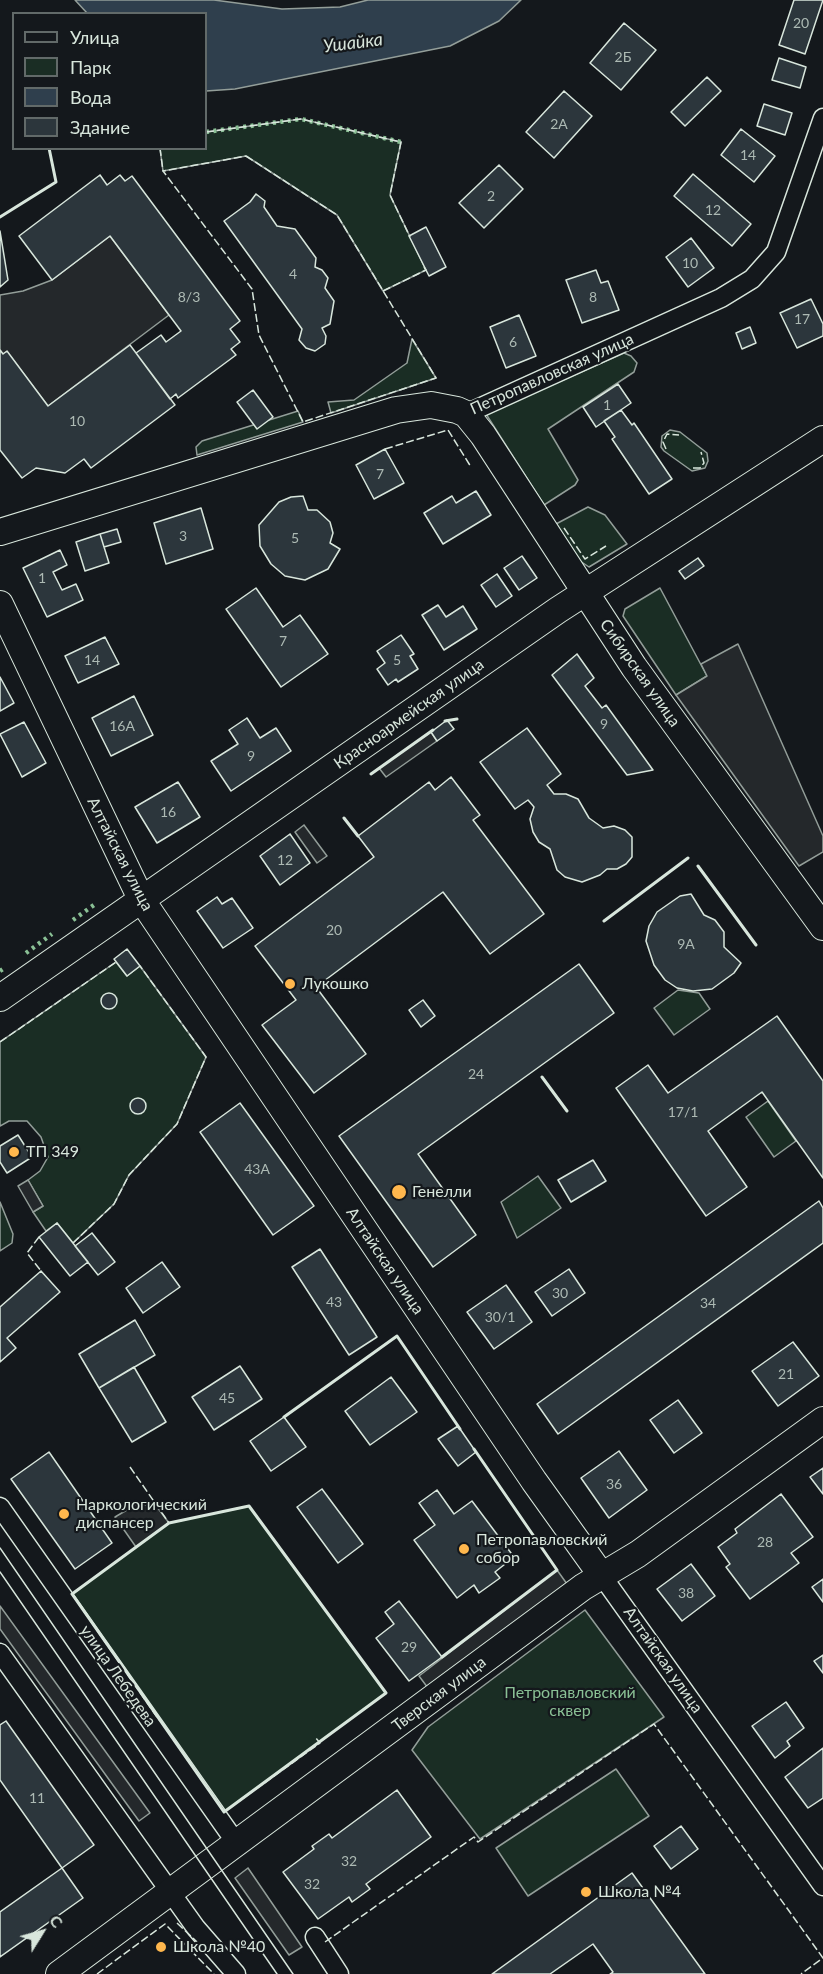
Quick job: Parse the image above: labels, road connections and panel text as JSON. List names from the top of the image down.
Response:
{
  "streets": {
    "main road": [
      "Петропавловская улица",
      "Сибирская улица",
      "Красноармейская улица",
      "Алтайская улица",
      "Тверская улица"
    ],
    "street": ["улица Лебедева"]
  },
  "crossings": [
    ["Петропавловская улица", "Сибирская улица"],
    ["Сибирская улица", "Красноармейская улица"],
    ["Красноармейская улица", "Алтайская улица"],
    ["Алтайская улица", "Тверская улица"],
    ["улица Лебедева", "Тверская улица"]
  ],
  "water": ["Ушайка"],
  "parks": ["Петропавловский сквер"],
  "places": [
    "Лукошко",
    "ТП 349",
    "Генелли",
    "Наркологический диспансер",
    "Петропавловский собор",
    "Школа №4",
    "Школа №40"
  ],
  "house_numbers": [
    "20",
    "2Б",
    "2А",
    "14",
    "2",
    "12",
    "10",
    "4",
    "8/3",
    "8",
    "17",
    "6",
    "1",
    "10",
    "7",
    "3",
    "5",
    "1",
    "7",
    "14",
    "5",
    "9",
    "16А",
    "9",
    "16",
    "12",
    "20",
    "9А",
    "24",
    "17/1",
    "43А",
    "30",
    "43",
    "34",
    "30/1",
    "21",
    "45",
    "36",
    "28",
    "38",
    "29",
    "11",
    "32",
    "32"
  ],
  "legend": [
    "Улица",
    "Парк",
    "Вода",
    "Здание"
  ],
  "north": "top right"
}
